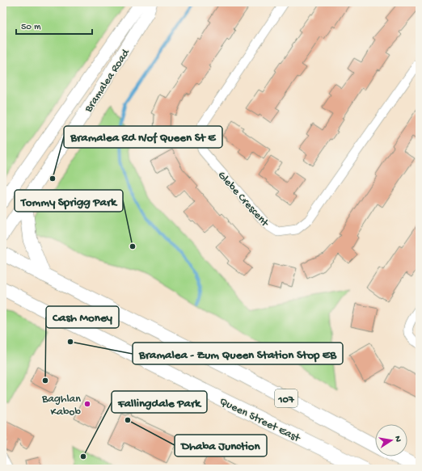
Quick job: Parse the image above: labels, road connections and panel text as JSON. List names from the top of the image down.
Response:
{
  "streets": {
    "main road": ["Bramalea Road", "107", "Queen Street East"],
    "street": ["Glebe Crescent"]
  },
  "places": [
    "Bramalea Rd n/of Queen St E",
    "Tommy Sprigg Park",
    "Bramalea - Zum Queen Station Stop EB",
    "Cash Money",
    "Baghlan Kabob",
    "Dhaba Junction",
    "Fallingdale Park"
  ],
  "scale_bar": "50 m",
  "north": "right"
}
